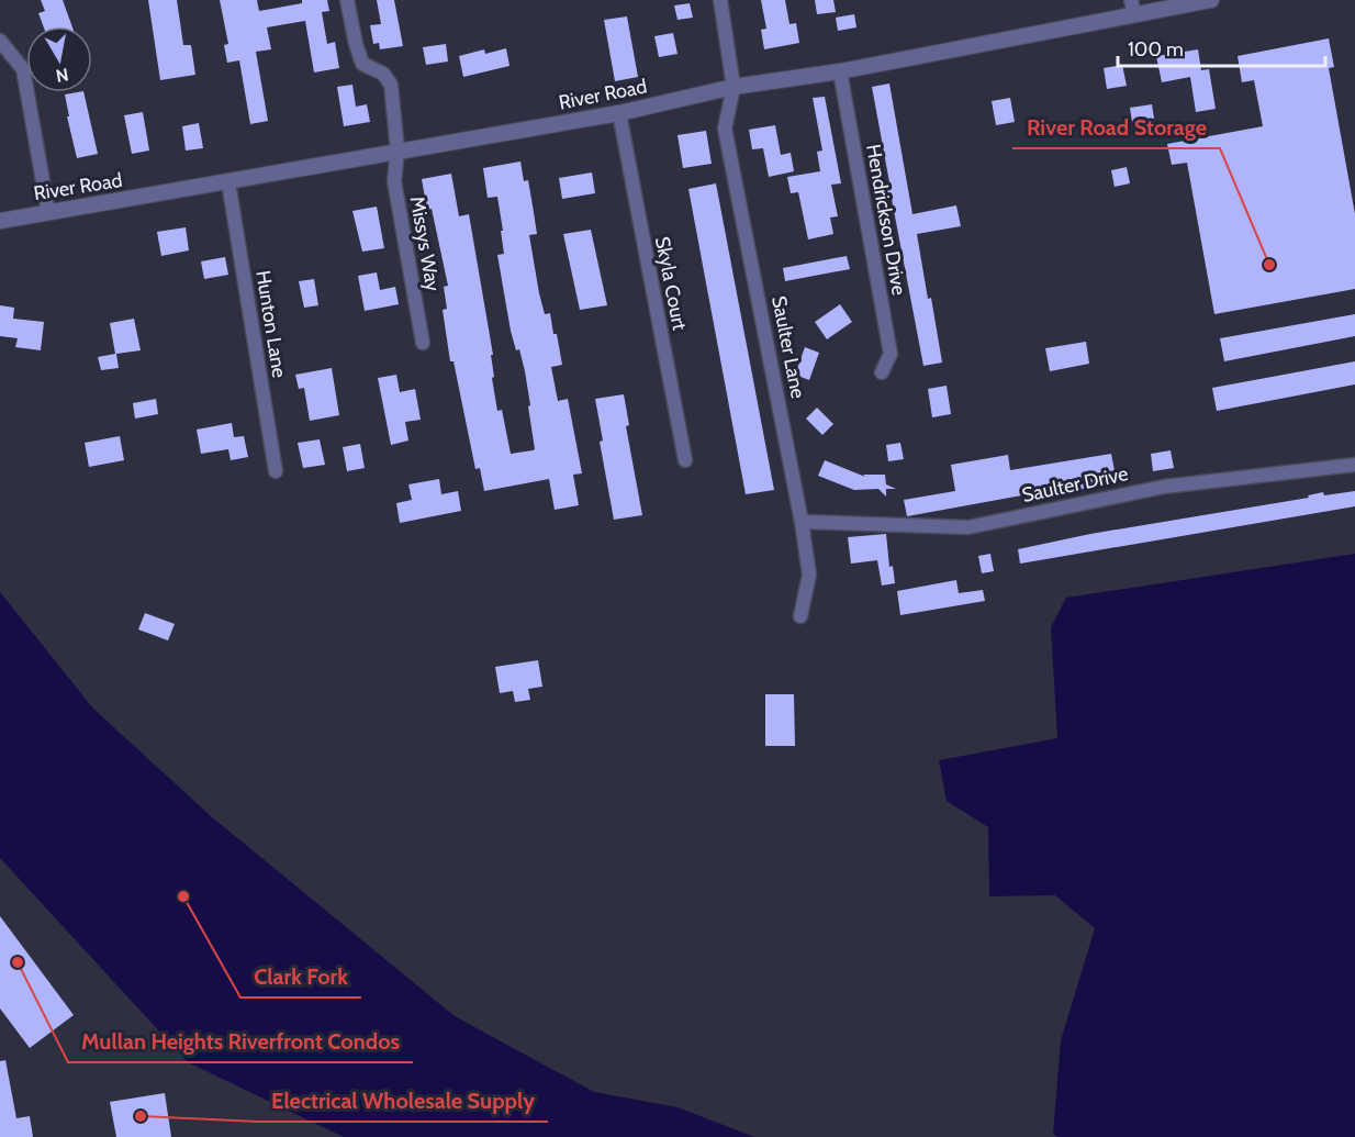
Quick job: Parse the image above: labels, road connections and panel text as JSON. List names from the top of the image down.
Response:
{
  "streets": {
    "street": [
      "River Road",
      "Hendrickson Drive",
      "Missys Way",
      "Skyla Court",
      "Hunton Lane",
      "Saulter Lane",
      "Saulter Drive"
    ]
  },
  "crossings": [
    ["River Road", "Hendrickson Drive"],
    ["River Road", "Missys Way"],
    ["River Road", "Skyla Court"],
    ["River Road", "Hunton Lane"],
    ["River Road", "Saulter Lane"],
    ["Saulter Lane", "Saulter Drive"]
  ],
  "places": [
    "River Road Storage",
    "Clark Fork",
    "Mullan Heights Riverfront Condos",
    "Electrical Wholesale Supply"
  ],
  "scale_bar": "100 m",
  "north": "bottom"
}
